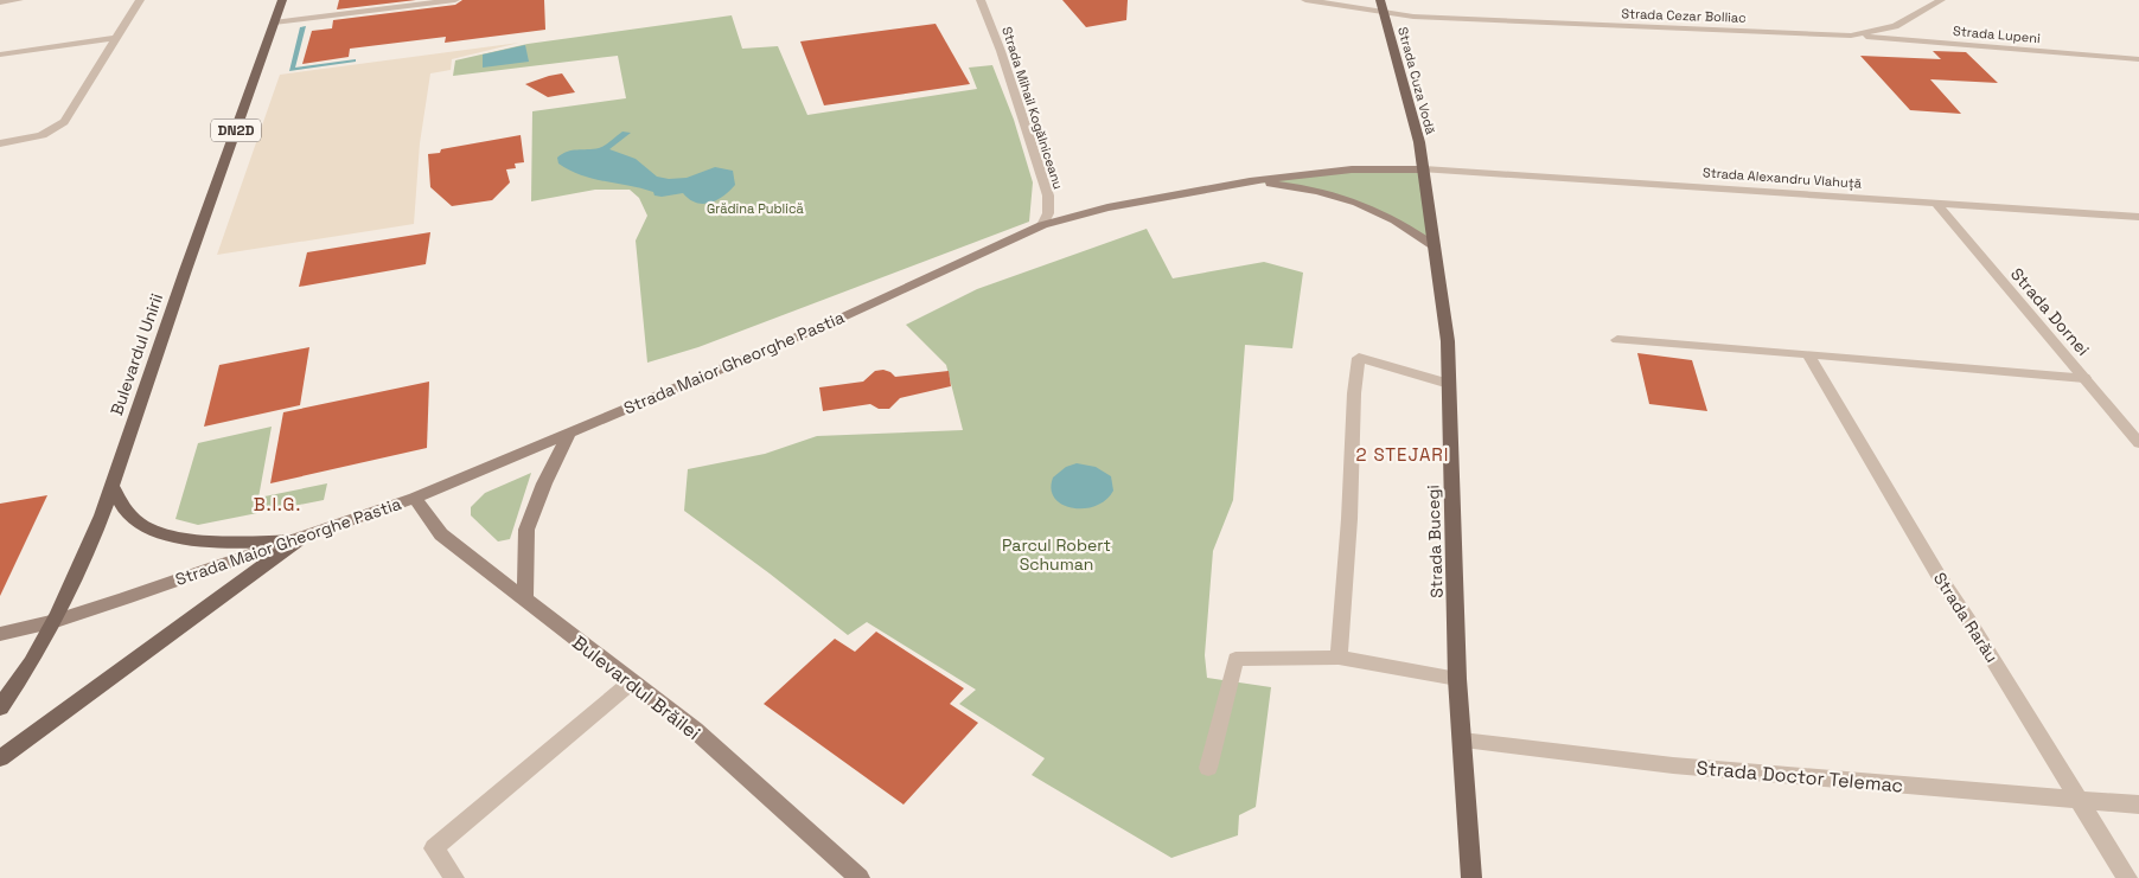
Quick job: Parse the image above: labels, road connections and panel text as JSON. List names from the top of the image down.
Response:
{
  "streets": {
    "main road": [
      "Strada Cuza Vodă",
      "DN2D",
      "Bulevardul Unirii",
      "Strada Maior Gheorghe Pastia",
      "Strada Bucegi",
      "Bulevardul Brăilei"
    ],
    "street": [
      "Strada Cezar Bolliac",
      "Strada Lupeni",
      "Strada Mihail Kogălniceanu",
      "Strada Alexandru Vlahuță",
      "Strada Dornei",
      "Strada Rarău",
      "Strada Doctor Telemac"
    ]
  },
  "crossings": [
    ["Strada Cezar Bolliac", "Strada Lupeni"],
    ["Strada Cezar Bolliac", "Strada Cuza Vodă"],
    ["Strada Cuza Vodă", "Strada Alexandru Vlahuță"],
    ["Strada Cuza Vodă", "Strada Maior Gheorghe Pastia"],
    ["Strada Cuza Vodă", "Strada Bucegi"],
    ["Strada Mihail Kogălniceanu", "Strada Maior Gheorghe Pastia"],
    ["Strada Alexandru Vlahuță", "Strada Dornei"],
    ["Strada Alexandru Vlahuță", "Strada Maior Gheorghe Pastia"],
    ["Strada Alexandru Vlahuță", "Strada Bucegi"],
    ["Bulevardul Unirii", "Strada Maior Gheorghe Pastia"],
    ["Strada Maior Gheorghe Pastia", "Strada Bucegi"],
    ["Strada Maior Gheorghe Pastia", "Bulevardul Brăilei"],
    ["Strada Bucegi", "Strada Doctor Telemac"],
    ["Strada Rarău", "Strada Doctor Telemac"]
  ],
  "districts": ["2 STEJARI", "B.I.G."],
  "parks": ["Grădina Publică", "Parcul Robert Schuman"]
}
